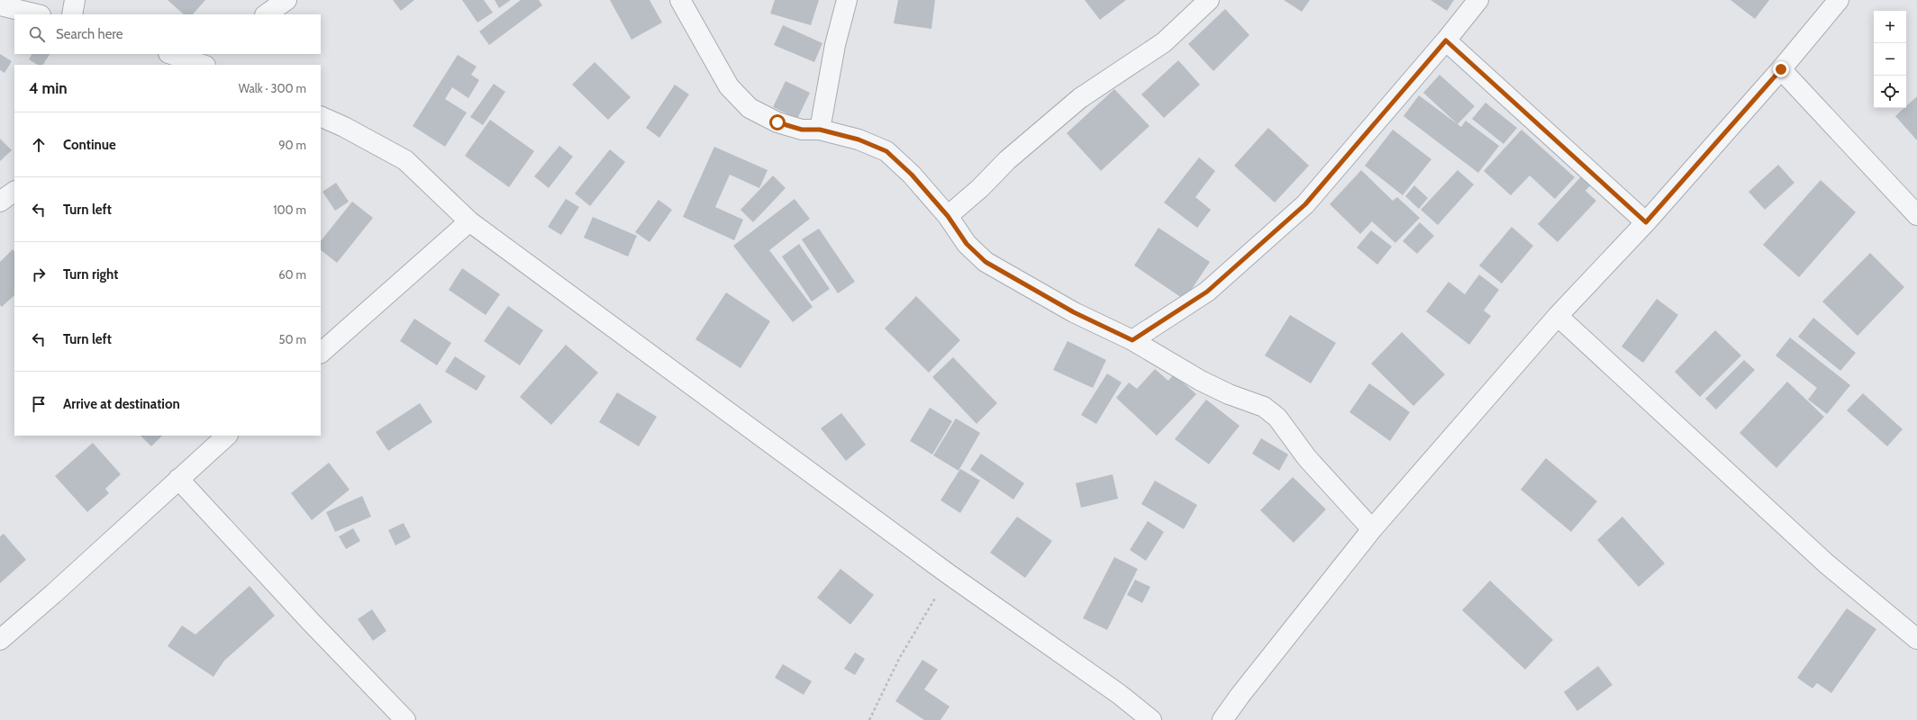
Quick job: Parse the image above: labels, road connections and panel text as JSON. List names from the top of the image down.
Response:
{
  "page": {
    "map_buttons": ["+", "−"],
    "search": "Search here",
    "heading": ["4 min", "Walk · 300 m"],
    "list": [
      ["Continue", "90 m"],
      ["Turn left", "100 m"],
      ["Turn right", "60 m"],
      ["Turn left", "50 m"],
      "Arrive at destination"
    ]
  }
}
